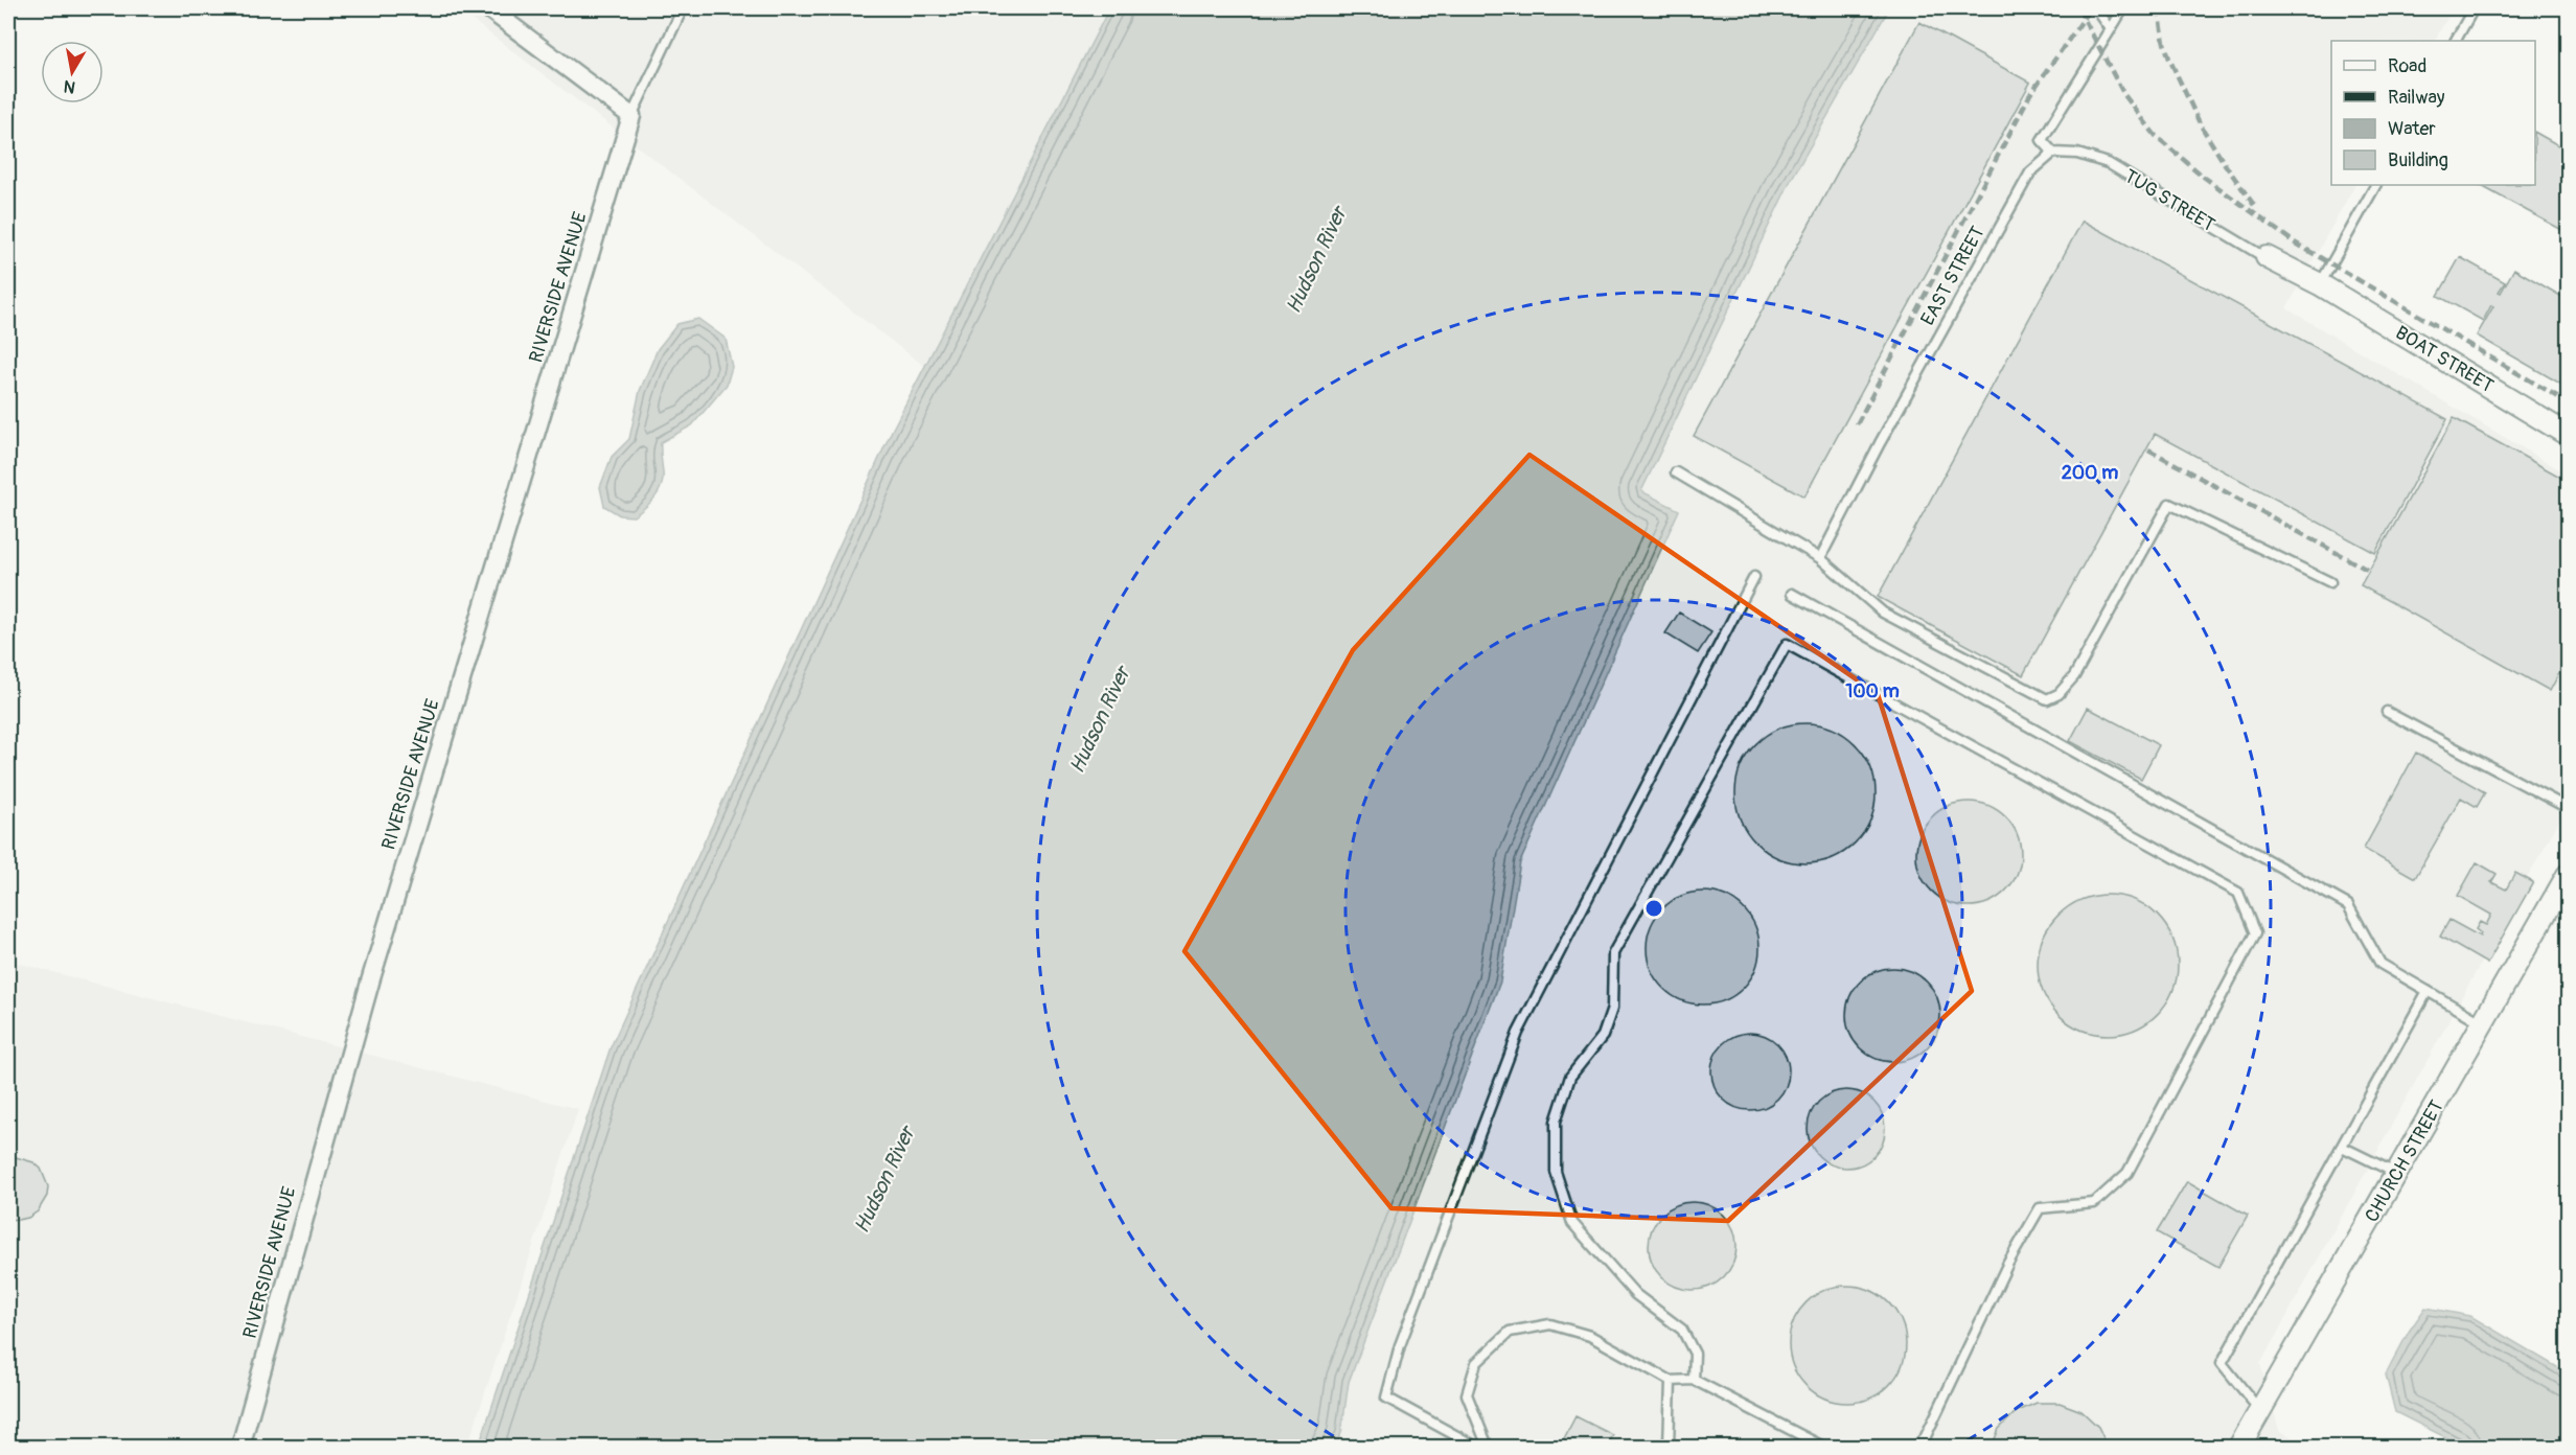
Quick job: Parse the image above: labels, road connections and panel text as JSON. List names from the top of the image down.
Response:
{
  "streets": {
    "street": [
      "TUG STREET",
      "RIVERSIDE AVENUE",
      "BOAT STREET",
      "CHURCH STREET"
    ],
    "lane": ["EAST STREET"]
  },
  "crossings": [
    ["TUG STREET", "EAST STREET"],
    ["TUG STREET", "BOAT STREET"]
  ],
  "water": ["Hudson River"],
  "legend": [
    "Road",
    "Railway",
    "Water",
    "Building"
  ],
  "north": "bottom",
  "rings": ["200 m", "100 m"]
}
